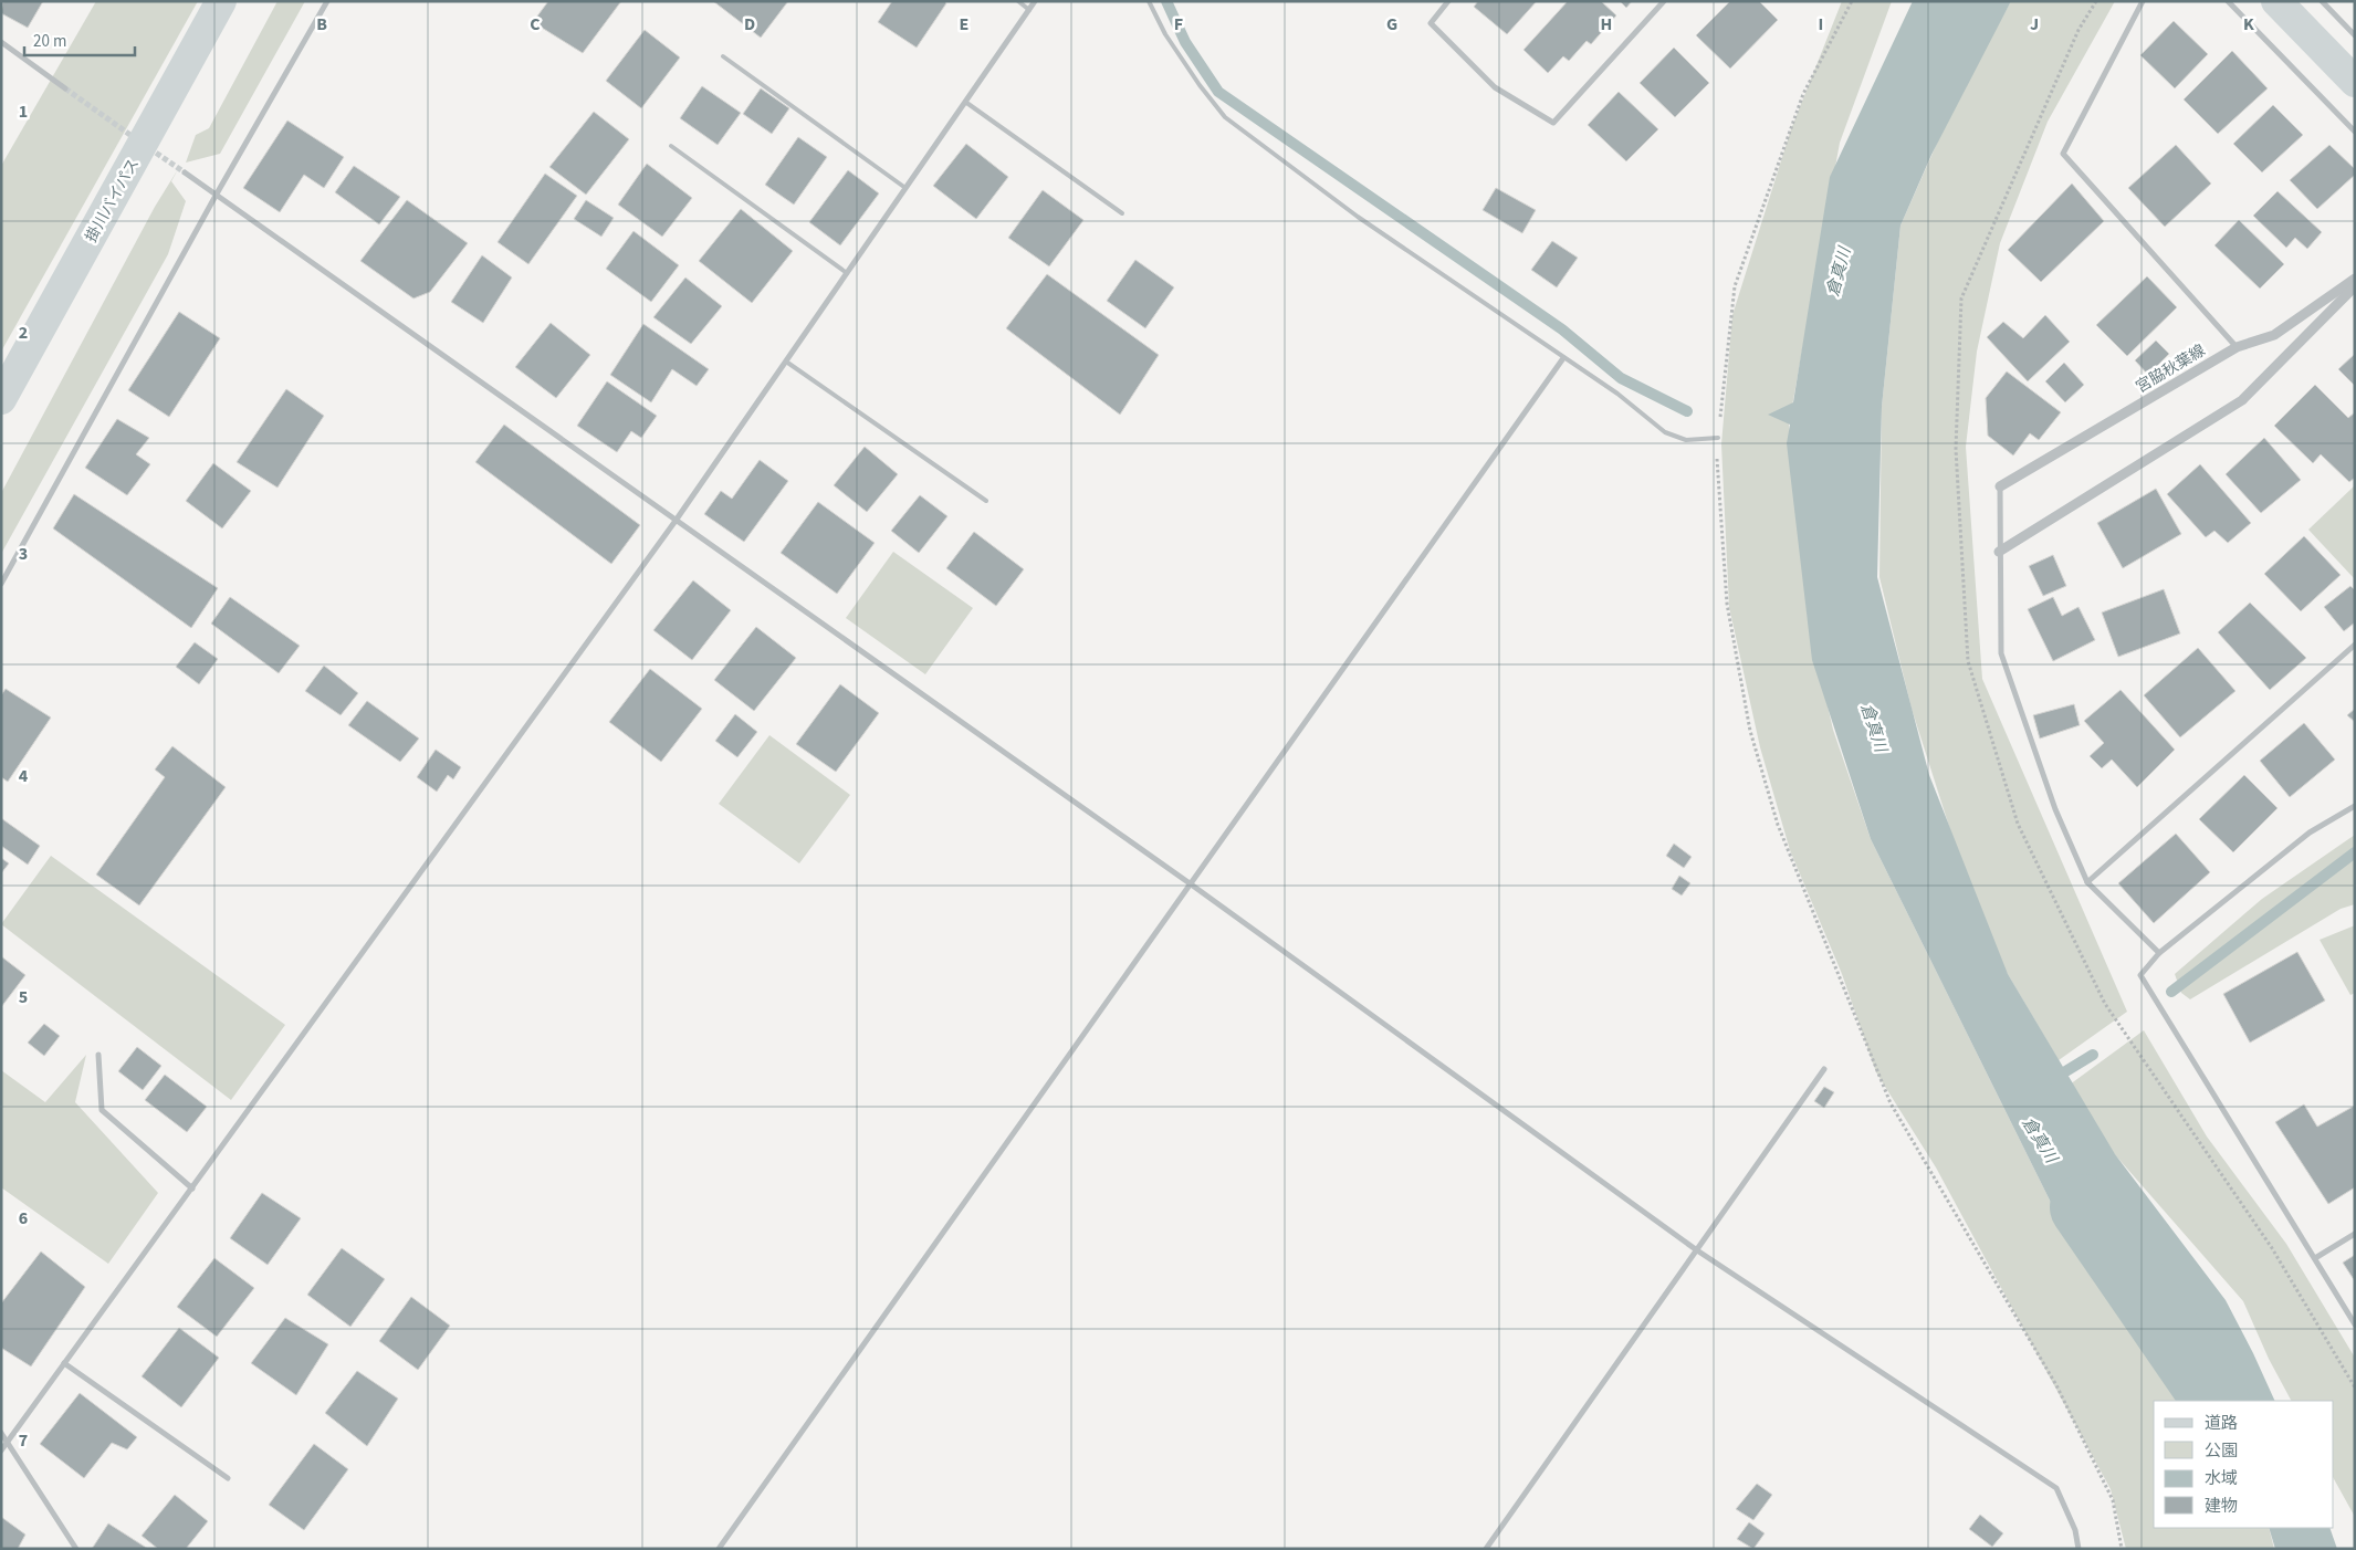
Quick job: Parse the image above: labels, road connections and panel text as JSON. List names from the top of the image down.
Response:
{
  "streets": {
    "main road": ["掛川バイパス"],
    "street": ["宮脇秋葉線"]
  },
  "water": ["倉真川"],
  "legend": [
    "道路",
    "公園",
    "水域",
    "建物"
  ],
  "scale_bar": "20 m",
  "grid": {
    "columns": [
      "B",
      "C",
      "D",
      "E",
      "F",
      "G",
      "H",
      "I",
      "J",
      "K"
    ],
    "rows": [
      "1",
      "2",
      "3",
      "4",
      "5",
      "6",
      "7"
    ]
  }
}
